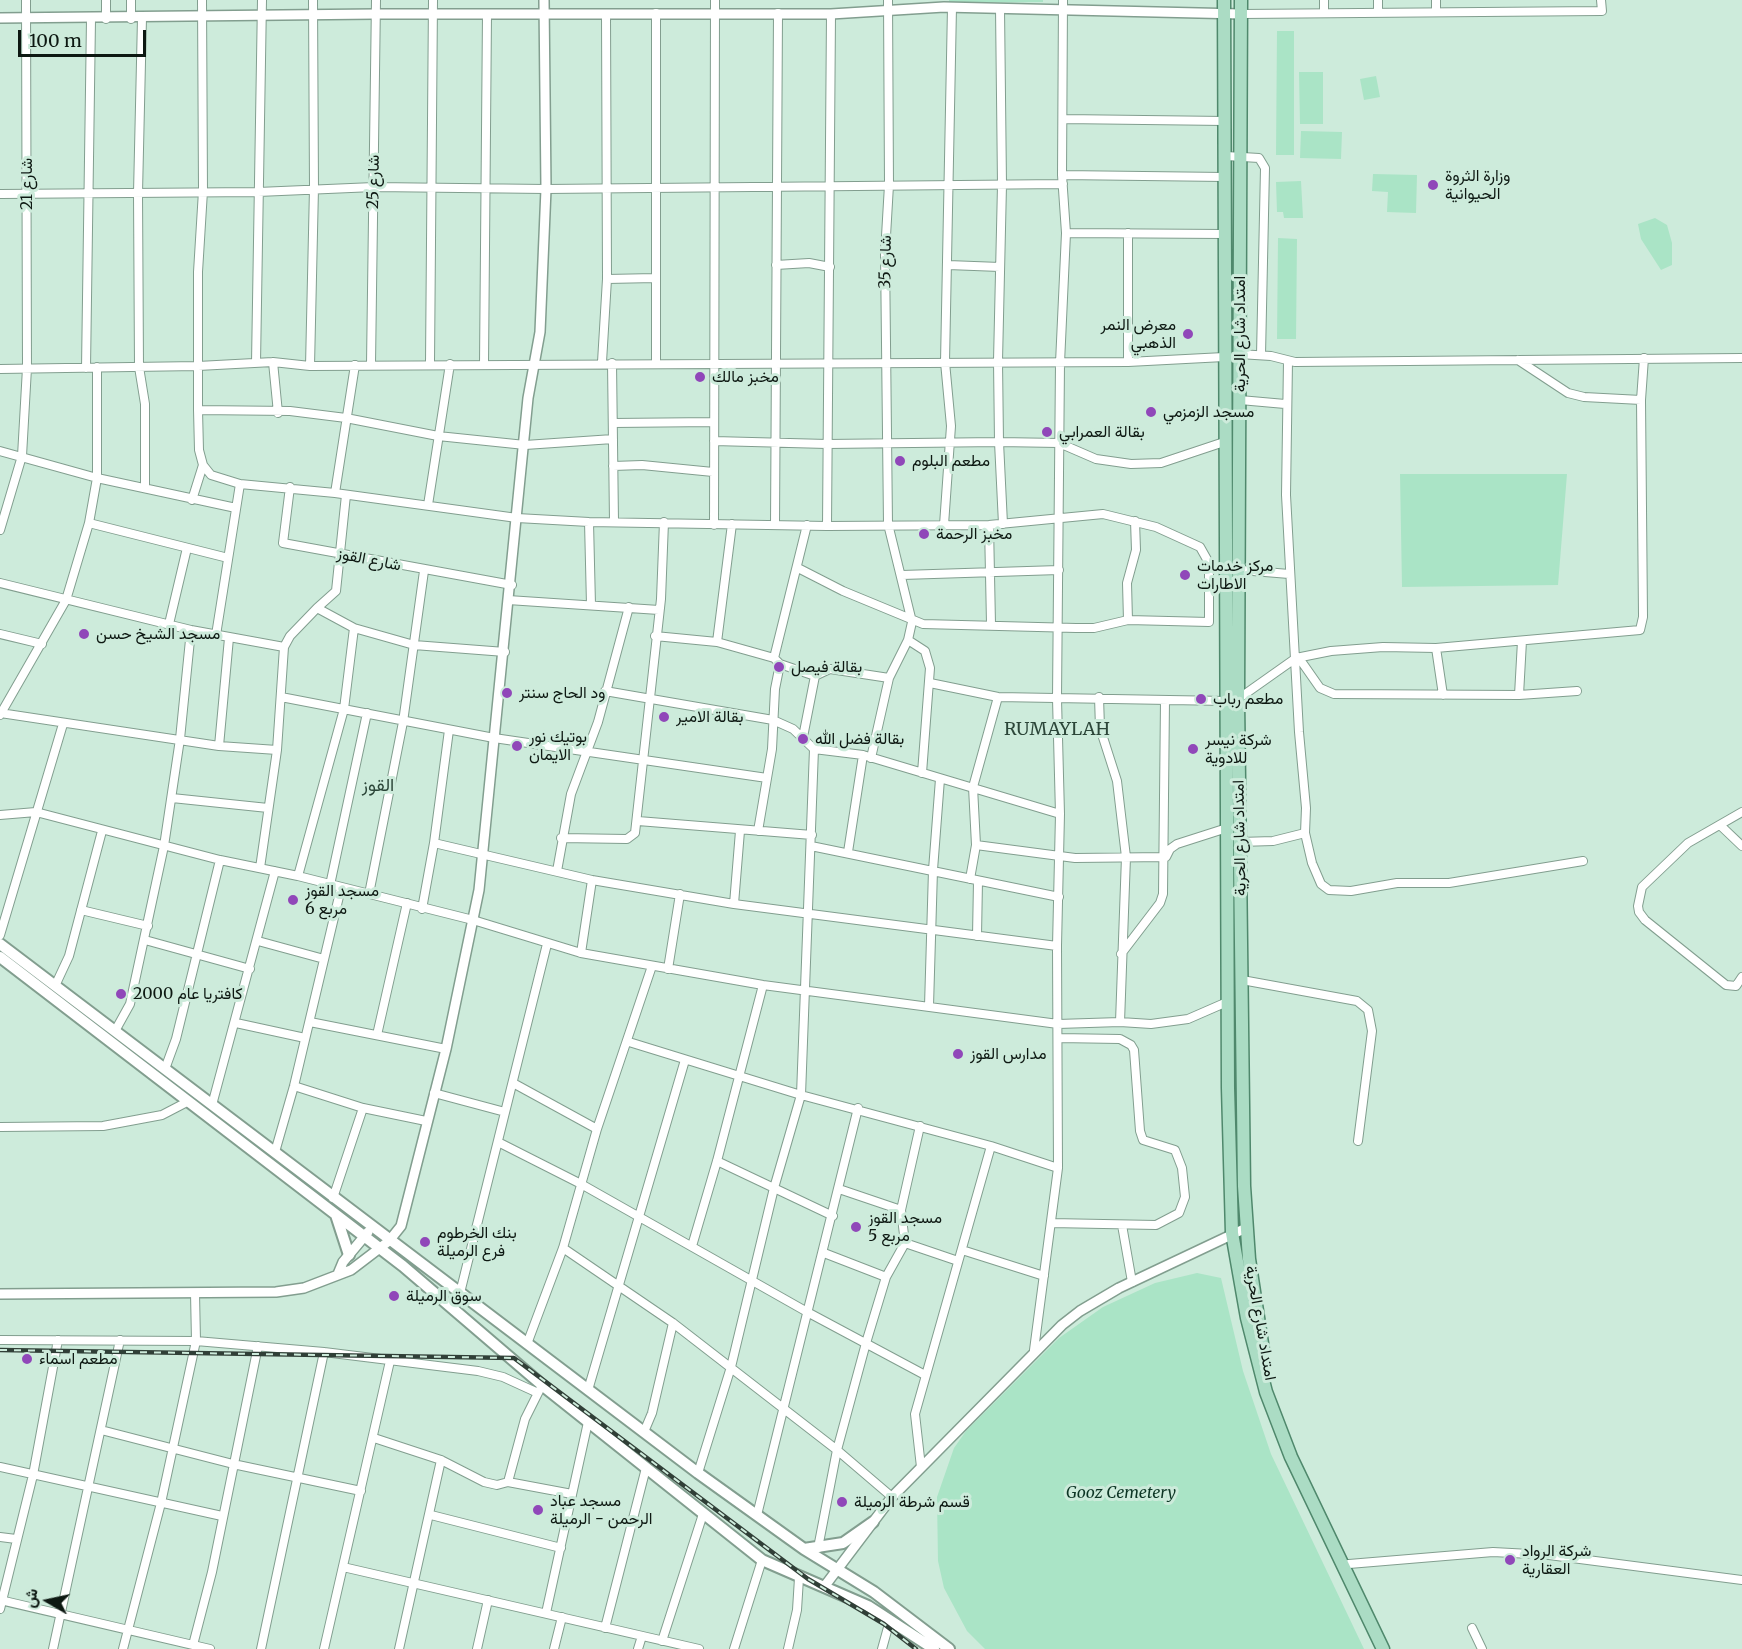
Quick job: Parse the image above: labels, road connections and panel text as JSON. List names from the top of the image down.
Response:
{
  "streets": {
    "main road": ["امتداد شارع الحرية"],
    "street": [
      "شارع 25",
      "شارع 21",
      "شارع 35",
      "شارع القوز"
    ]
  },
  "districts": ["RUMAYLAH", "القوز"],
  "parks": ["Gooz Cemetery"],
  "places": [
    "وزارة الثروة الحيوانية",
    "معرض النمر الذهبي",
    "مخبز مالك",
    "مسجد الزمزمي",
    "بقالة العمرابي",
    "مطعم البلوم",
    "مخبز الرحمة",
    "مركز خدمات الاطارات",
    "مسجد الشيخ حسن",
    "بقالة فيصل",
    "ود الحاج سنتر",
    "مطعم رباب",
    "بقالة الامير",
    "بقالة فضل الله",
    "بوتيك نور الايمان",
    "شركة نيسر للادوية",
    "مسجد القوز مربع 6",
    "كافتريا عام 2000",
    "مدارس القوز",
    "مسجد القوز مربع 5",
    "بنك الخرطوم فرع الرميلة",
    "سوق الرميلة",
    "مطعم اسماء",
    "قسم شرطة الرميلة",
    "مسجد عباد الرحمن - الرميلة",
    "شركة الرواد العقارية"
  ],
  "scale_bar": "100 m",
  "north": "left"
}
